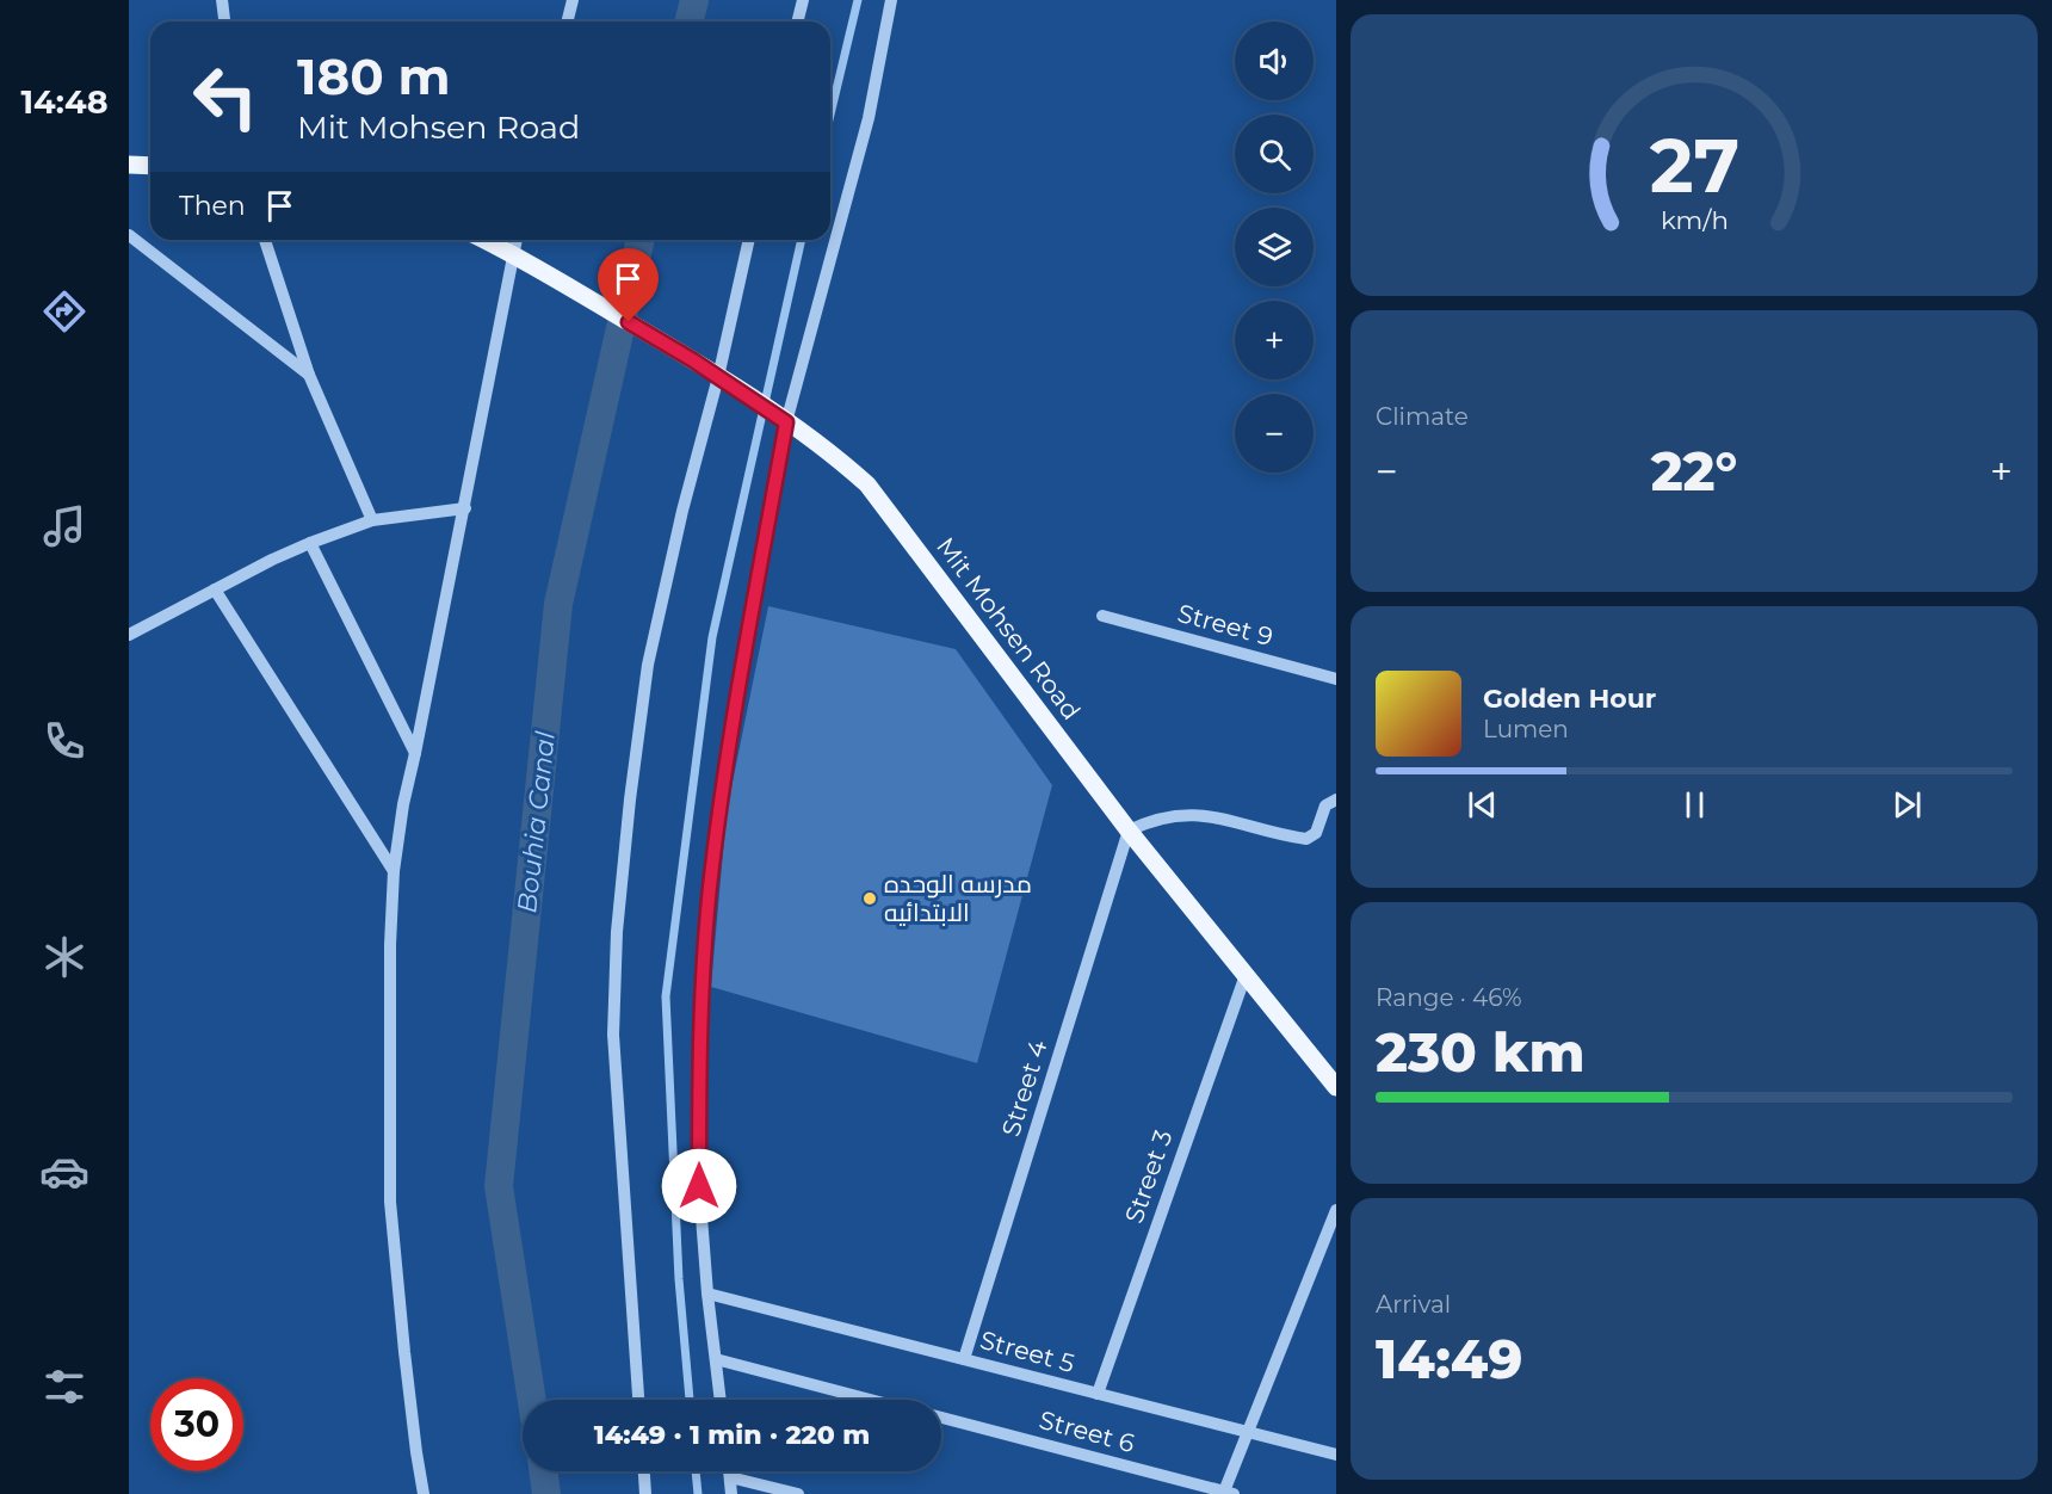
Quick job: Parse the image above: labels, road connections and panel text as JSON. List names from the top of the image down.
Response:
{
  "streets": {
    "main road": ["Mit Mohsen Road"],
    "street": [
      "Street 9",
      "Street 4",
      "Street 3",
      "Street 5",
      "Street 6"
    ]
  },
  "crossings": [
    ["Mit Mohsen Road", "Street 4"],
    ["Mit Mohsen Road", "Street 3"],
    ["Street 4", "Street 5"],
    ["Street 3", "Street 5"]
  ],
  "water": ["Bouhia Canal"],
  "places": ["مدرسه الوحده الابتدائيه"],
  "page": {
    "tabs": "14:48",
    "map_buttons": ["+", "−"],
    "turn": ["180 m", "Mit Mohsen Road"],
    "then": "Then",
    "tile": [
      "Climate",
      ["Range · 46%", "230 km"],
      ["Arrival", "14:49"]
    ],
    "heat": ["−", "22°", "+"],
    "song": ["Golden Hour", "Lumen"],
    "limit": "30",
    "trip": "14:49 · 1 min · 220 m",
    "gauge": ["27", "km/h"]
  }
}
